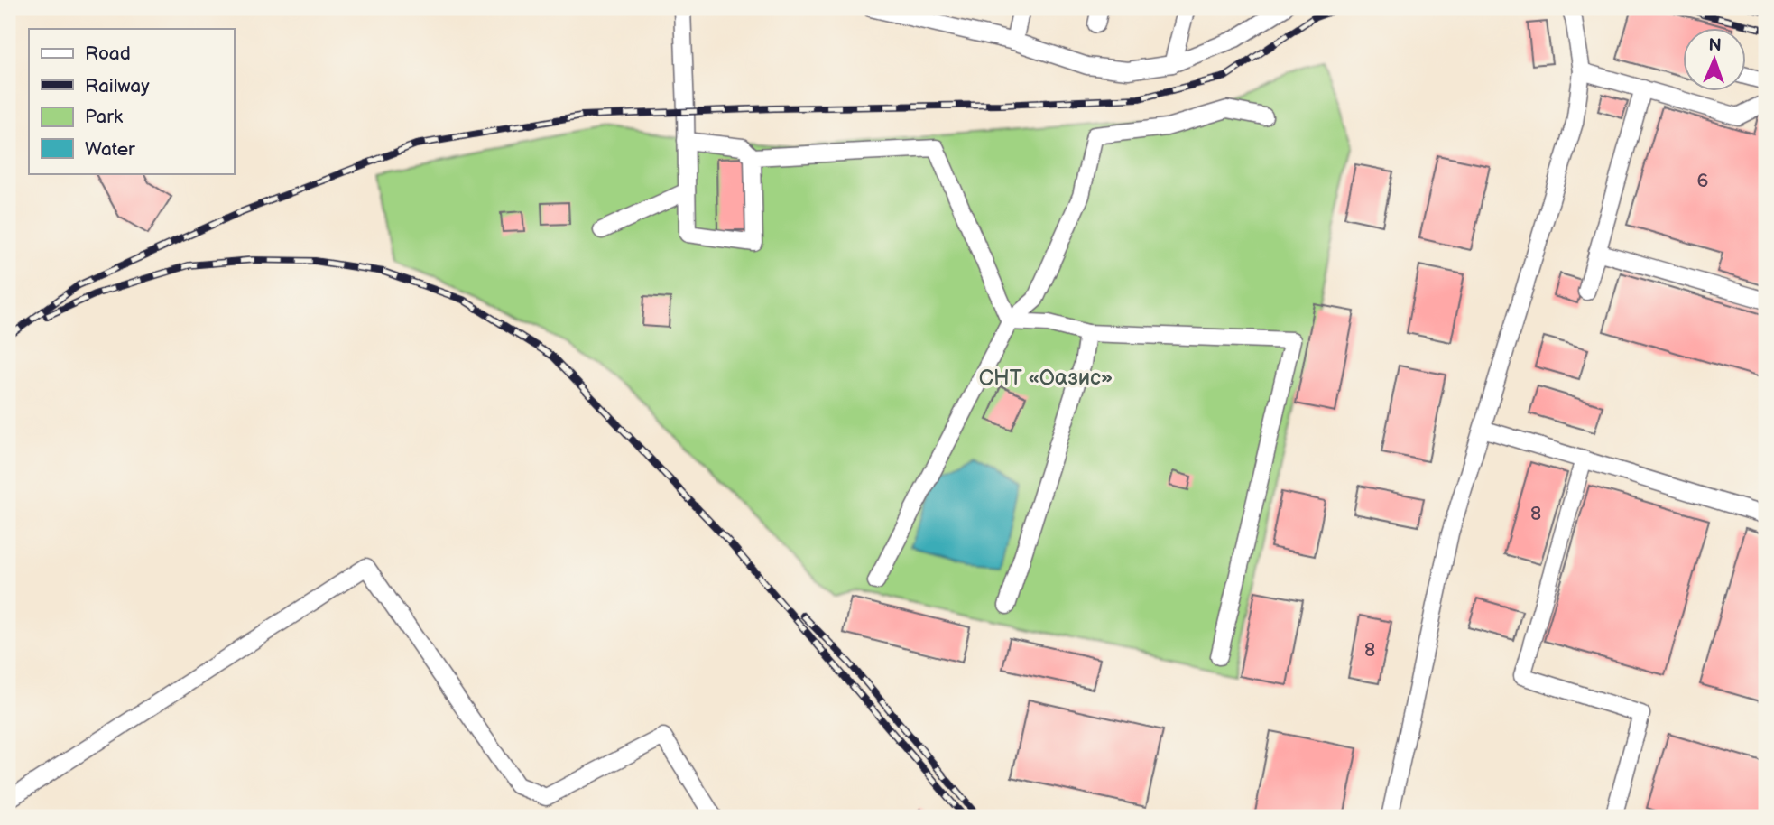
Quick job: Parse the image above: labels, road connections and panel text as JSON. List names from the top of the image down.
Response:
{
  "parks": ["СНТ «Оазис»"],
  "house_numbers": ["6", "8", "8"],
  "legend": [
    "Road",
    "Railway",
    "Park",
    "Water"
  ],
  "north": "top"
}
